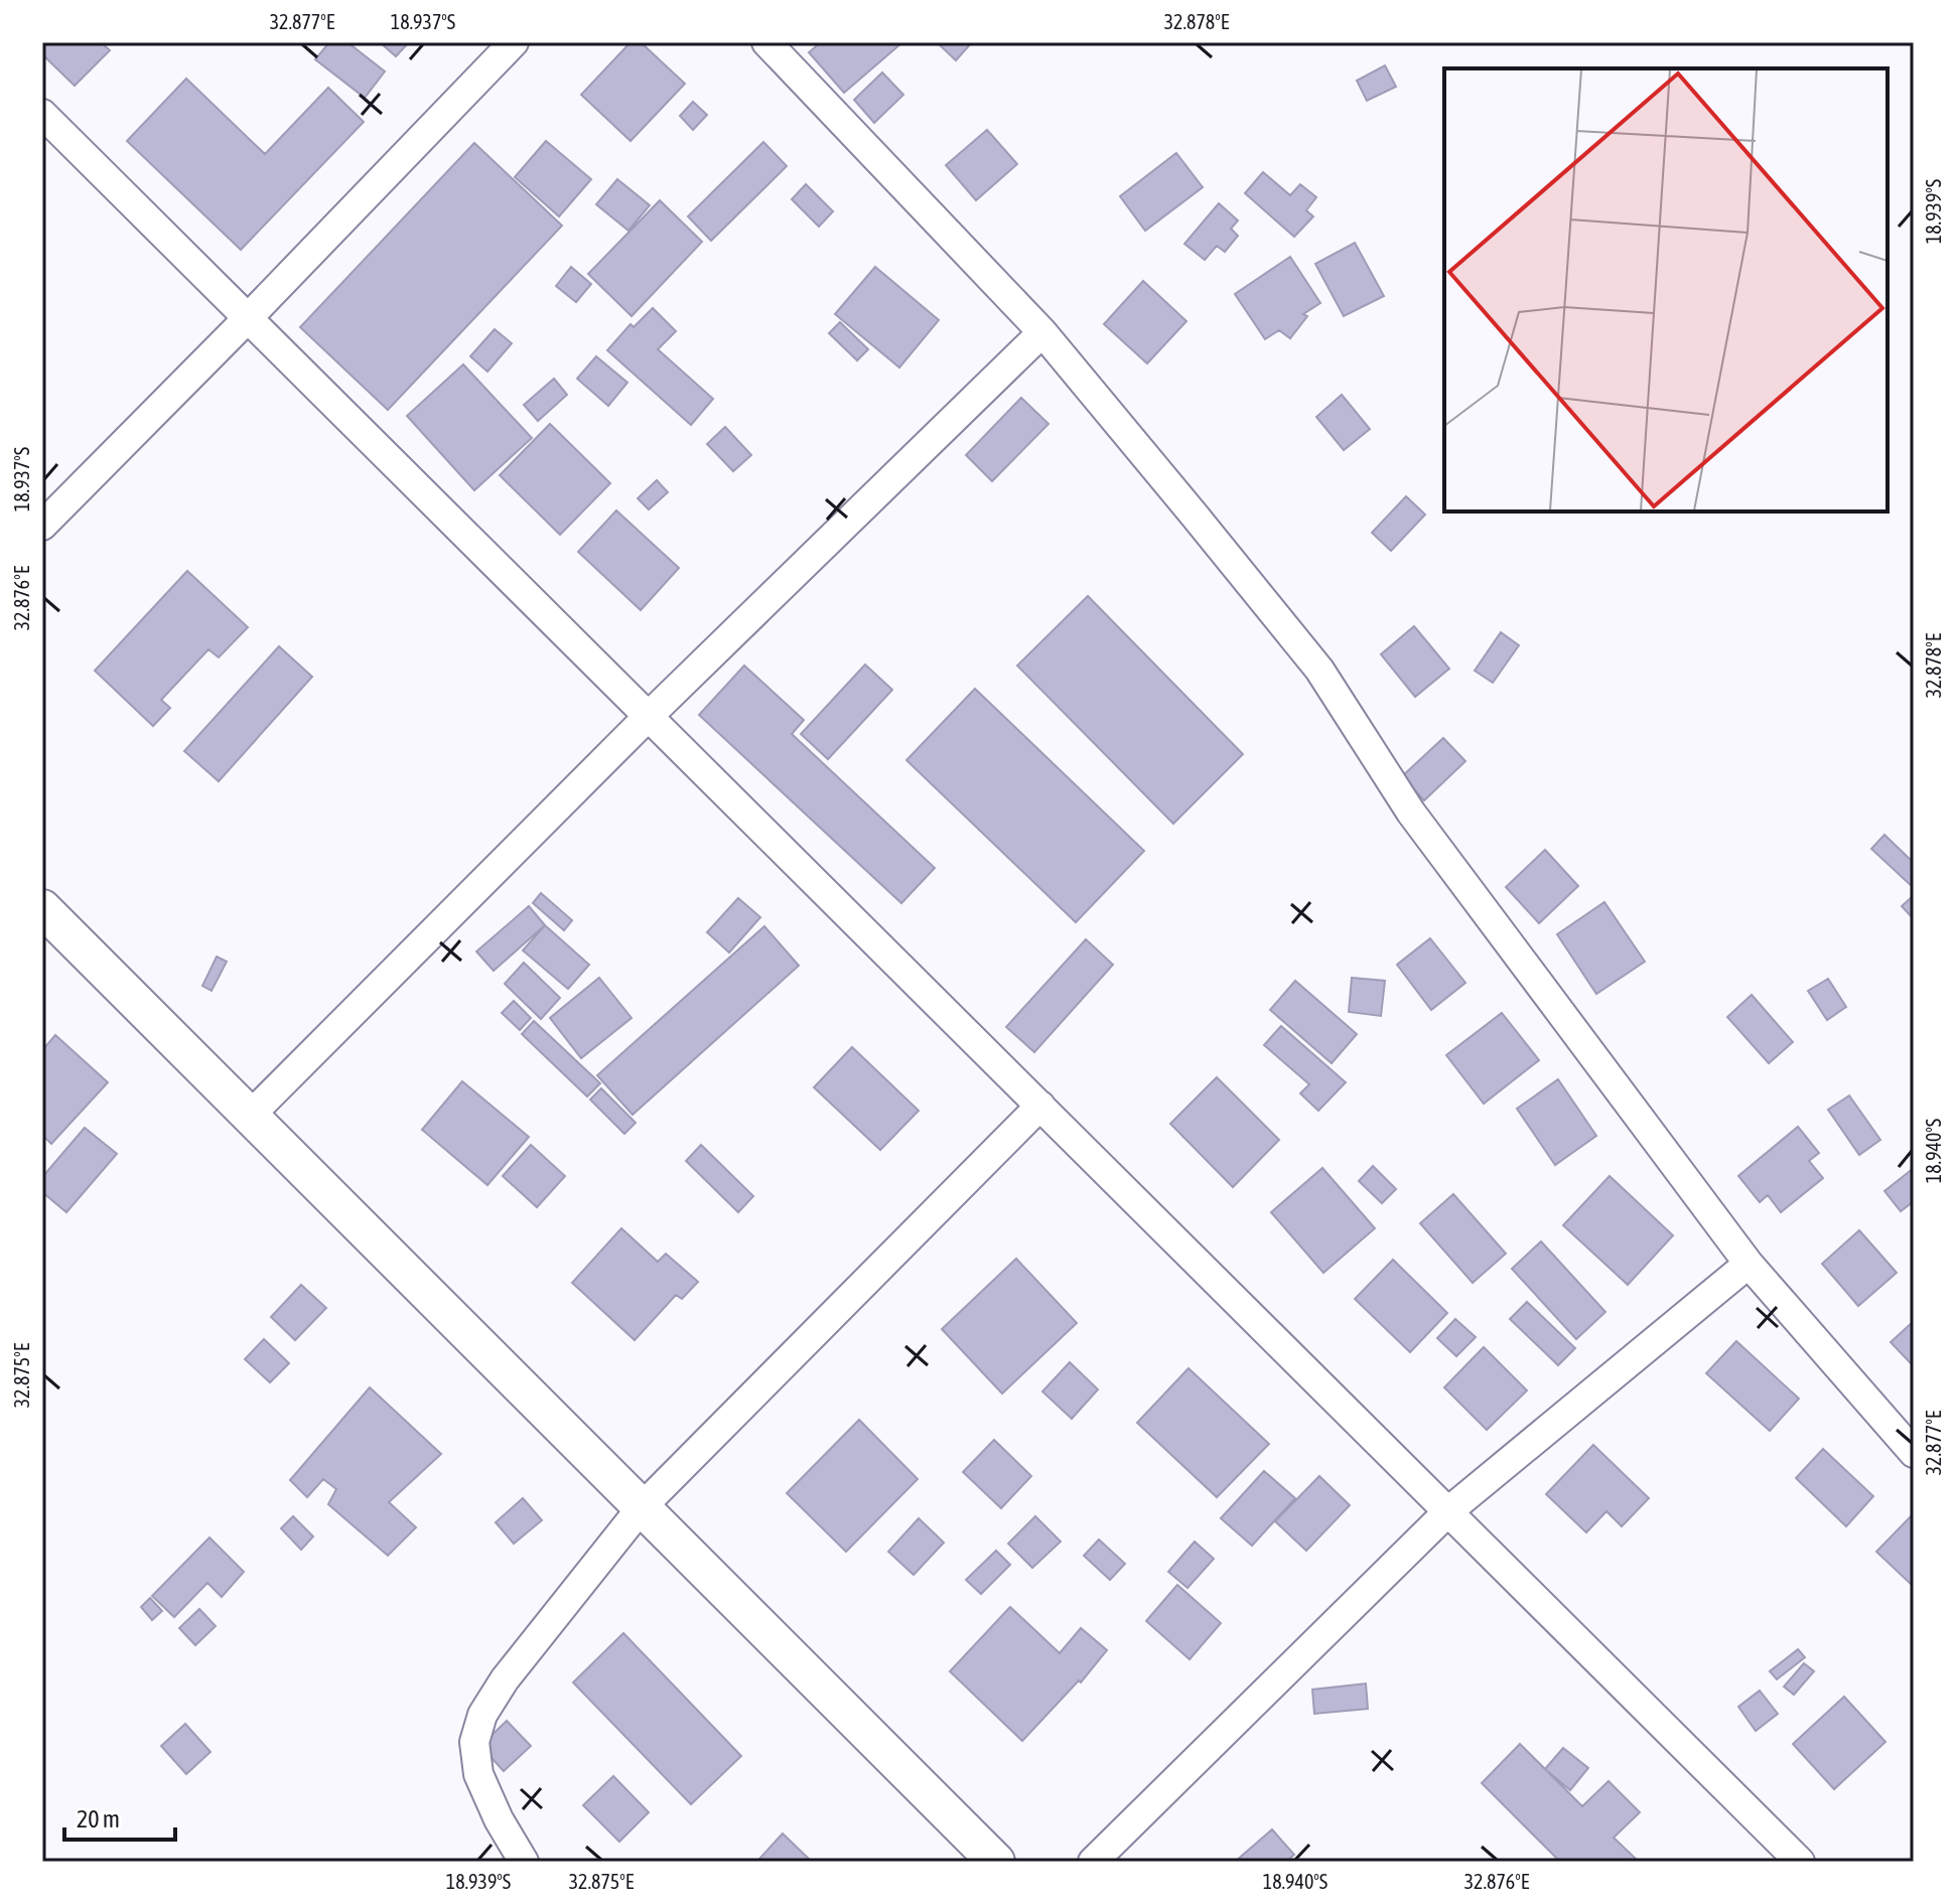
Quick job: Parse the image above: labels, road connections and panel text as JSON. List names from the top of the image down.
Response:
{
  "scale_bar": "20 m",
  "coordinates": [
    "32.877°E",
    "18.937°S",
    "32.878°E",
    "18.939°S",
    "32.876°E",
    "18.940°S",
    "32.875°E"
  ]
}
